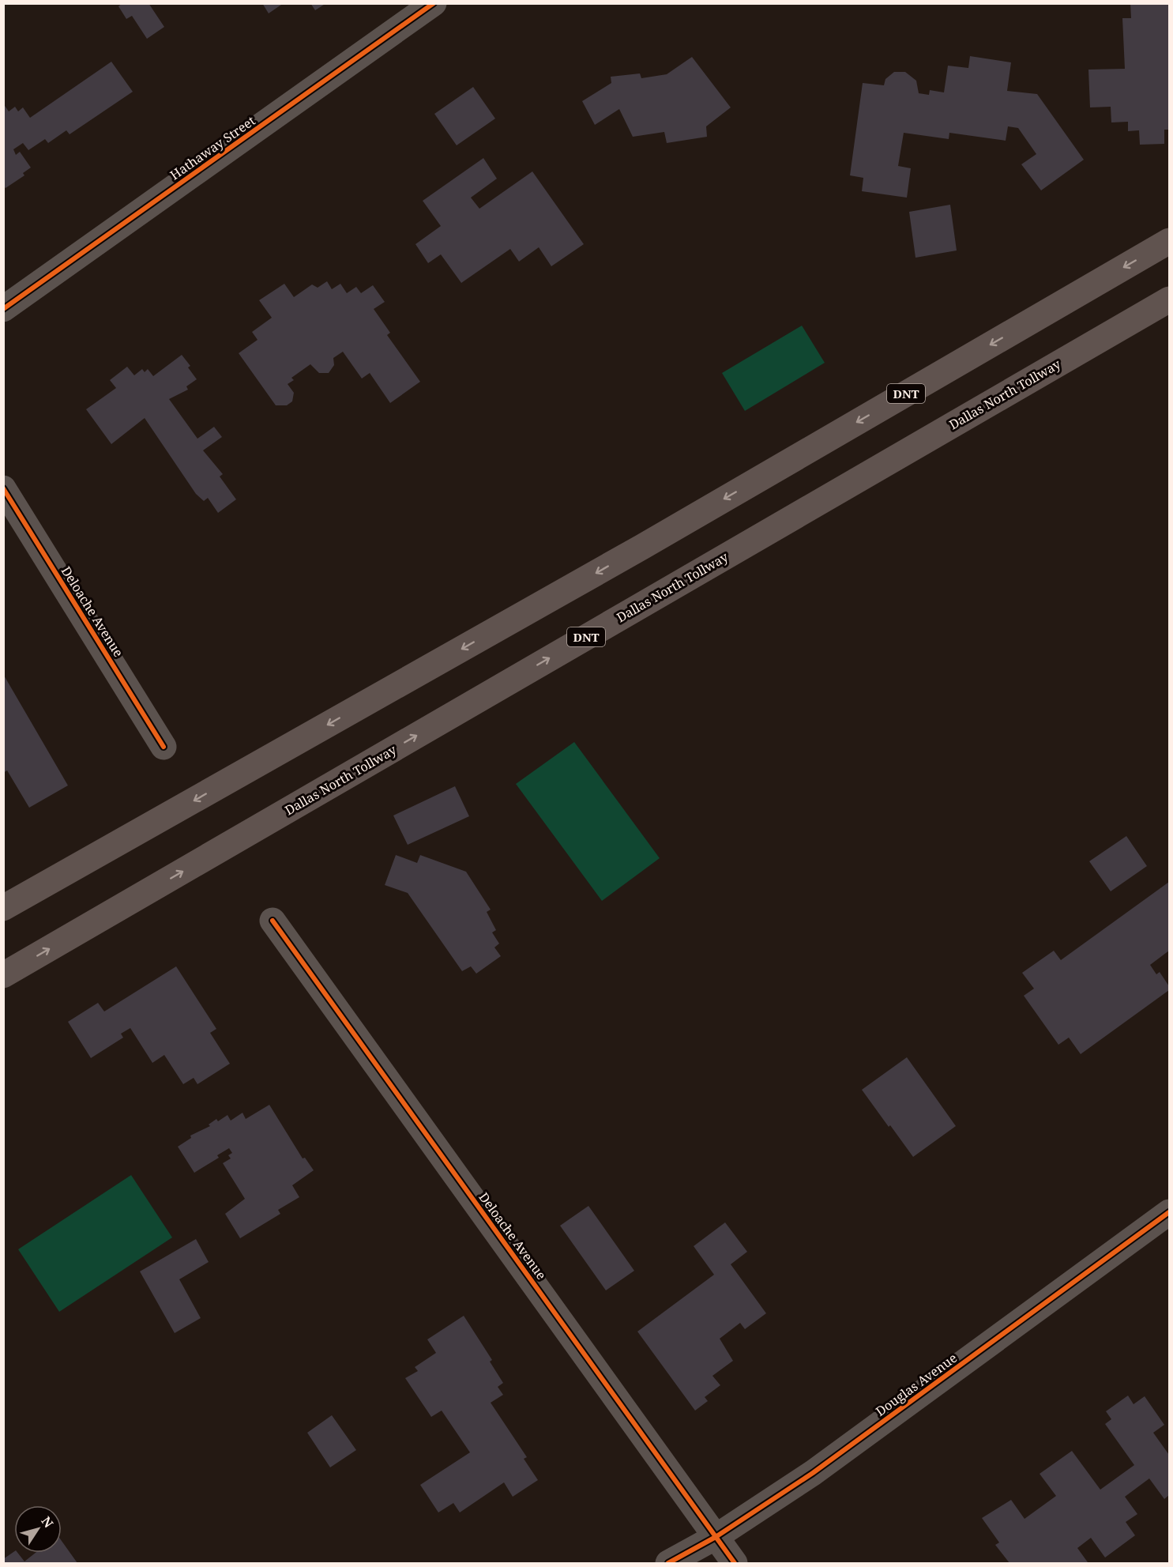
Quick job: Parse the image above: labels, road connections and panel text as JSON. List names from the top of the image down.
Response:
{
  "streets": {
    "highway": ["DNT", "Dallas North Tollway"],
    "street": ["Hathaway Street", "Deloache Avenue", "Douglas Avenue"]
  },
  "crossings": [
    ["Deloache Avenue", "Douglas Avenue"]
  ],
  "north": "top right"
}
